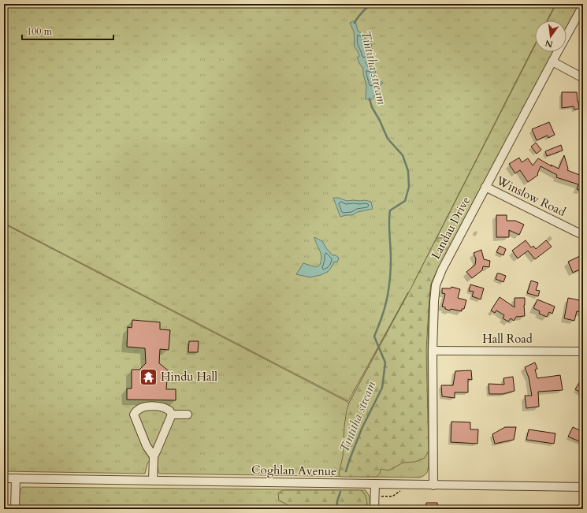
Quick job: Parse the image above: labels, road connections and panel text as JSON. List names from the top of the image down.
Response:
{
  "streets": {
    "street": [
      "Winslow Road",
      "Landau Drive",
      "Hall Road",
      "Coghlan Avenue"
    ]
  },
  "crossings": [
    ["Winslow Road", "Landau Drive"],
    ["Landau Drive", "Hall Road"],
    ["Landau Drive", "Coghlan Avenue"]
  ],
  "water": ["Tintitha stream"],
  "places": {
    "temple": ["Hindu Hall"]
  },
  "scale_bar": "100 m",
  "north": "bottom"
}
